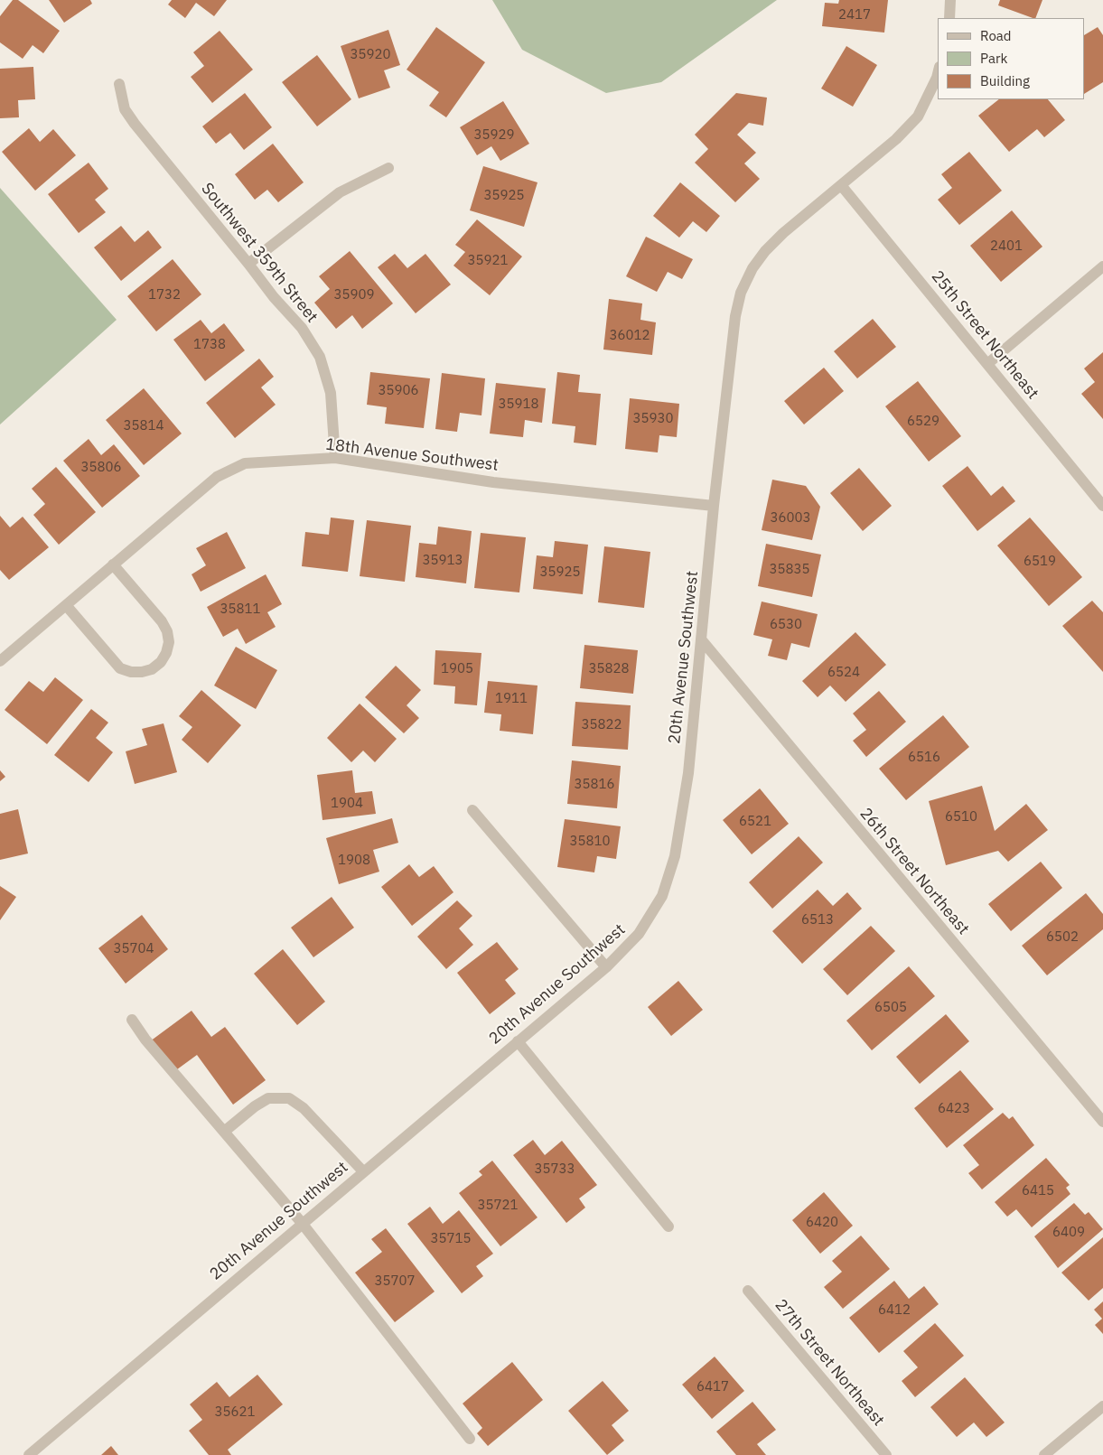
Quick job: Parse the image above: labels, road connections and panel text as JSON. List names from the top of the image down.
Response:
{
  "streets": {
    "street": [
      "Southwest 359th Street",
      "25th Street Northeast",
      "18th Avenue Southwest",
      "20th Avenue Southwest",
      "26th Street Northeast",
      "27th Street Northeast"
    ]
  },
  "crossings": [
    ["Southwest 359th Street", "18th Avenue Southwest"],
    ["25th Street Northeast", "20th Avenue Southwest"],
    ["18th Avenue Southwest", "20th Avenue Southwest"],
    ["20th Avenue Southwest", "26th Street Northeast"]
  ],
  "house_numbers": [
    "2417",
    "35920",
    "35929",
    "35925",
    "2401",
    "35921",
    "1732",
    "35909",
    "36012",
    "1738",
    "35906",
    "35918",
    "35930",
    "6529",
    "35814",
    "35806",
    "36003",
    "35913",
    "6519",
    "35835",
    "35925",
    "35811",
    "6530",
    "1905",
    "35828",
    "6524",
    "1911",
    "35822",
    "6516",
    "35816",
    "1904",
    "6510",
    "6521",
    "35810",
    "1908",
    "6513",
    "6502",
    "35704",
    "6505",
    "6423",
    "35733",
    "6415",
    "35721",
    "6420",
    "6409",
    "35715",
    "35707",
    "6412",
    "6417",
    "35621"
  ],
  "legend": ["Road", "Park", "Building"]
}
